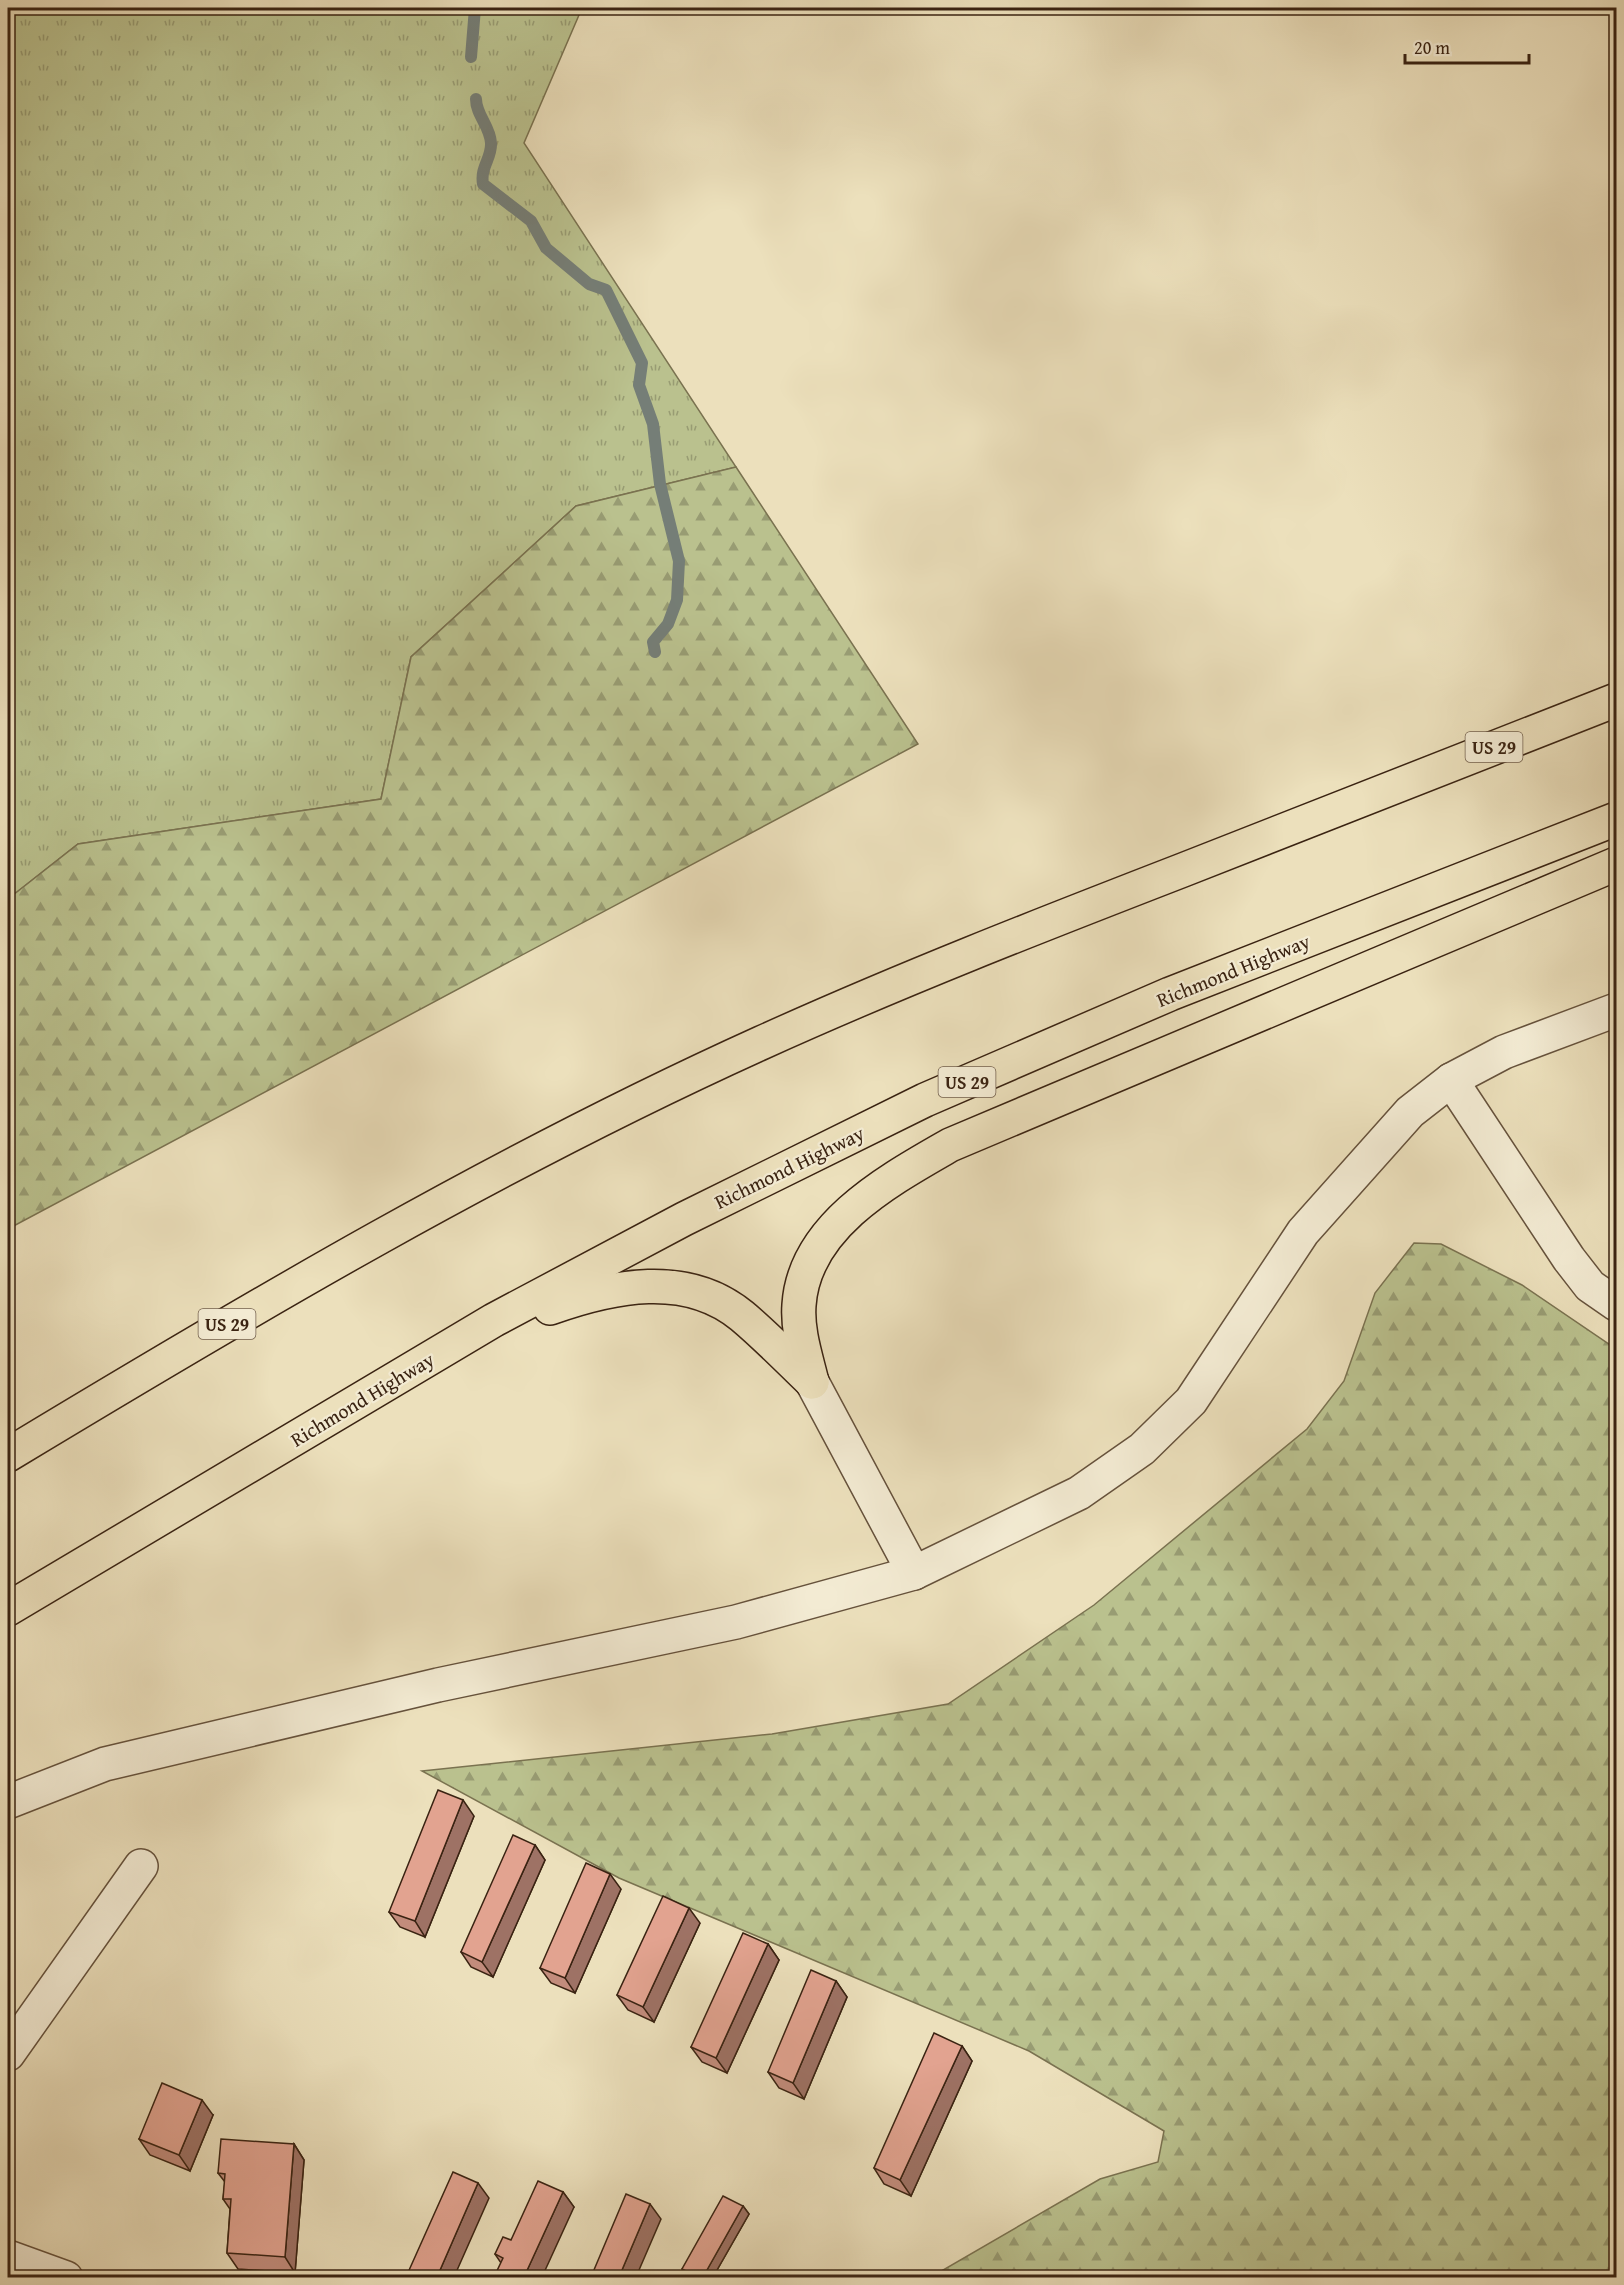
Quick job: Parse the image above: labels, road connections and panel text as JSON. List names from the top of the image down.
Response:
{
  "streets": {
    "highway": ["US 29", "Richmond Highway"]
  },
  "scale_bar": "20 m"
}
